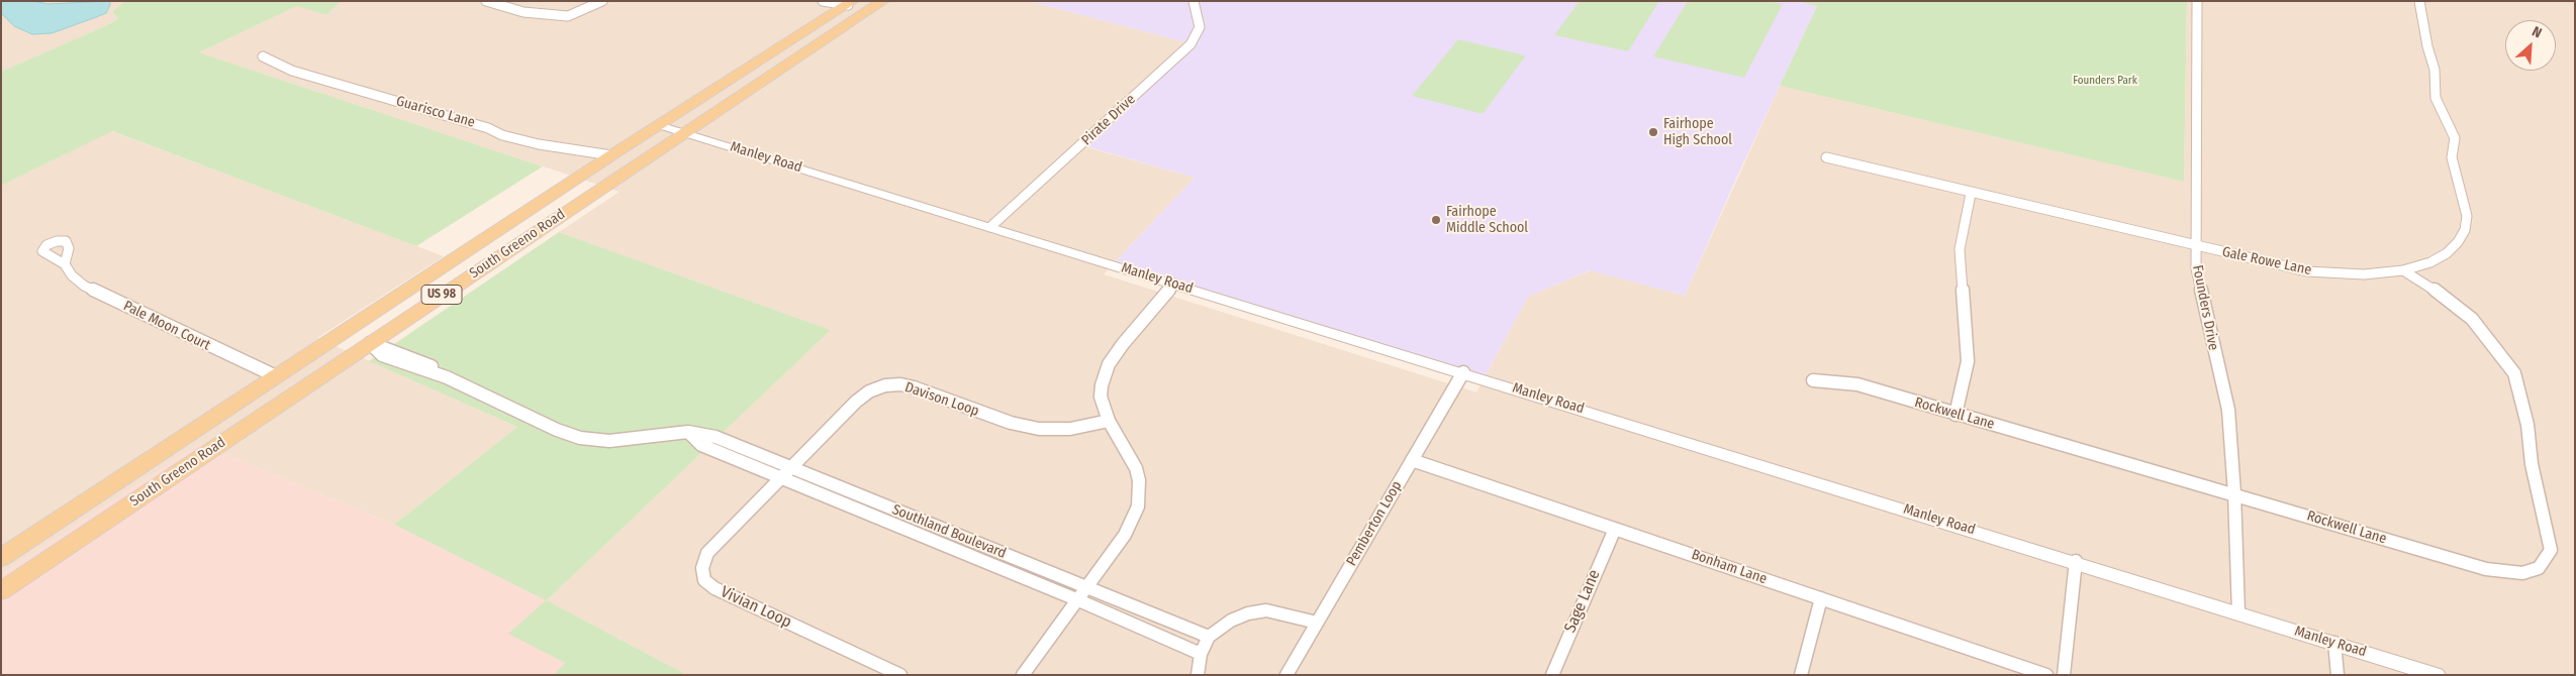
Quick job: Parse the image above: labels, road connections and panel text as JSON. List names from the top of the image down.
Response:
{
  "streets": {
    "main road": ["South Greeno Road", "US 98"],
    "street": [
      "Guarisco Lane",
      "Pirate Drive",
      "Manley Road",
      "Gale Rowe Lane",
      "Founders Drive",
      "Pale Moon Court",
      "Davison Loop",
      "Rockwell Lane",
      "Pemberton Loop",
      "Southland Boulevard",
      "Bonham Lane",
      "Sage Lane",
      "Vivian Loop"
    ]
  },
  "crossings": [
    ["Guarisco Lane", "South Greeno Road"],
    ["Pirate Drive", "Manley Road"],
    ["Manley Road", "South Greeno Road"],
    ["Manley Road", "Founders Drive"],
    ["Manley Road", "Pemberton Loop"],
    ["South Greeno Road", "Pale Moon Court"],
    ["South Greeno Road", "Southland Boulevard"],
    ["Gale Rowe Lane", "Founders Drive"],
    ["Gale Rowe Lane", "Rockwell Lane"],
    ["Founders Drive", "Rockwell Lane"],
    ["Davison Loop", "Southland Boulevard"],
    ["Davison Loop", "Vivian Loop"],
    ["Pemberton Loop", "Bonham Lane"],
    ["Southland Boulevard", "Vivian Loop"],
    ["Bonham Lane", "Sage Lane"]
  ],
  "parks": ["Founders Park"],
  "places": ["Fairhope High School", "Fairhope Middle School"],
  "north": "top right"
}
